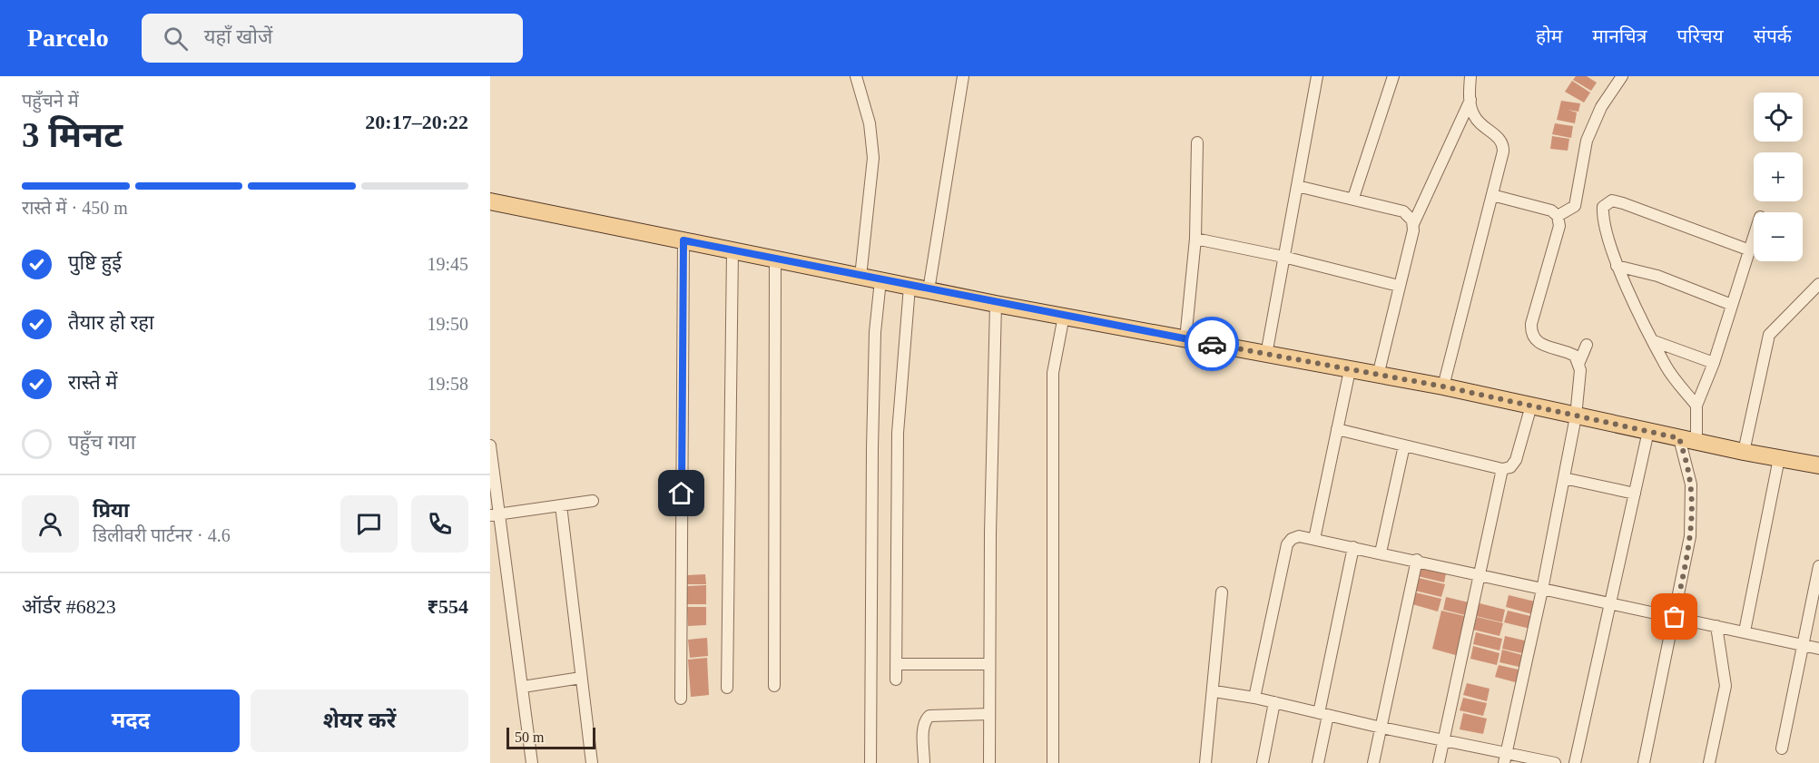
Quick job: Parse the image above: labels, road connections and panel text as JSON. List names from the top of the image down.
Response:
{
  "scale_bar": "50 m",
  "page": {
    "header": "Parcelo",
    "search": "यहाँ खोजें",
    "nav": [
      "होम",
      "मानचित्र",
      "परिचय",
      "संपर्क"
    ],
    "heading": ["3 मिनट", "पहुँचने में", "20:17–20:22"],
    "panel": [
      "प्रिया",
      "डिलीवरी पार्टनर · 4.6",
      "ऑर्डर #6823",
      "₹554"
    ],
    "map_buttons": ["+", "−"],
    "bar": "रास्ते में · 450 m",
    "list": [
      ["पुष्टि हुई", "19:45"],
      ["तैयार हो रहा", "19:50"],
      ["रास्ते में", "19:58"],
      "पहुँच गया"
    ],
    "buttons": ["मदद", "शेयर करें"],
    "scale": "50 m"
  }
}
